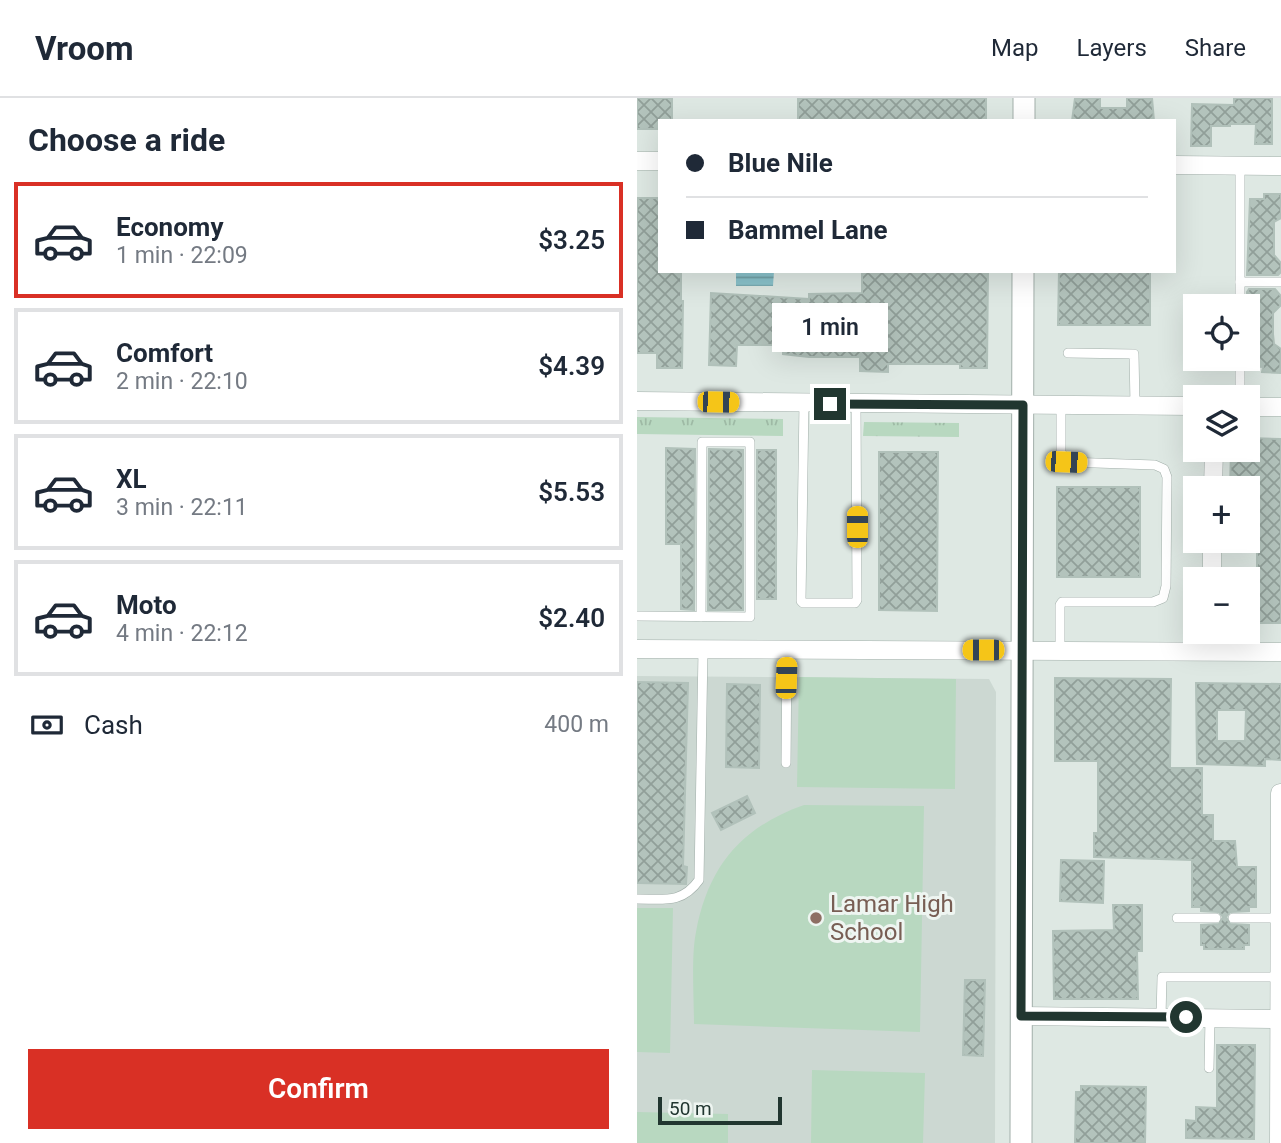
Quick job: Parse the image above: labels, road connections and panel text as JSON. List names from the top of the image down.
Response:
{
  "places": ["Lamar High School"],
  "scale_bar": "50 m",
  "page": {
    "header": "Vroom",
    "nav": ["Map", "Layers", "Share"],
    "heading": "Choose a ride",
    "banner": ["Blue Nile", "Bammel Lane"],
    "list": [
      {
        "name": "Economy",
        "note": "1 min · 22:09",
        "value": "$3.25"
      },
      {
        "name": "Comfort",
        "note": "2 min · 22:10",
        "value": "$4.39"
      },
      {
        "name": "XL",
        "note": "3 min · 22:11",
        "value": "$5.53"
      },
      {
        "name": "Moto",
        "note": "4 min · 22:12",
        "value": "$2.40"
      }
    ],
    "map_buttons": ["+", "−"],
    "bubble": "1 min",
    "pay": ["Cash", "400 m"],
    "buttons": "Confirm",
    "scale": "50 m"
  }
}
